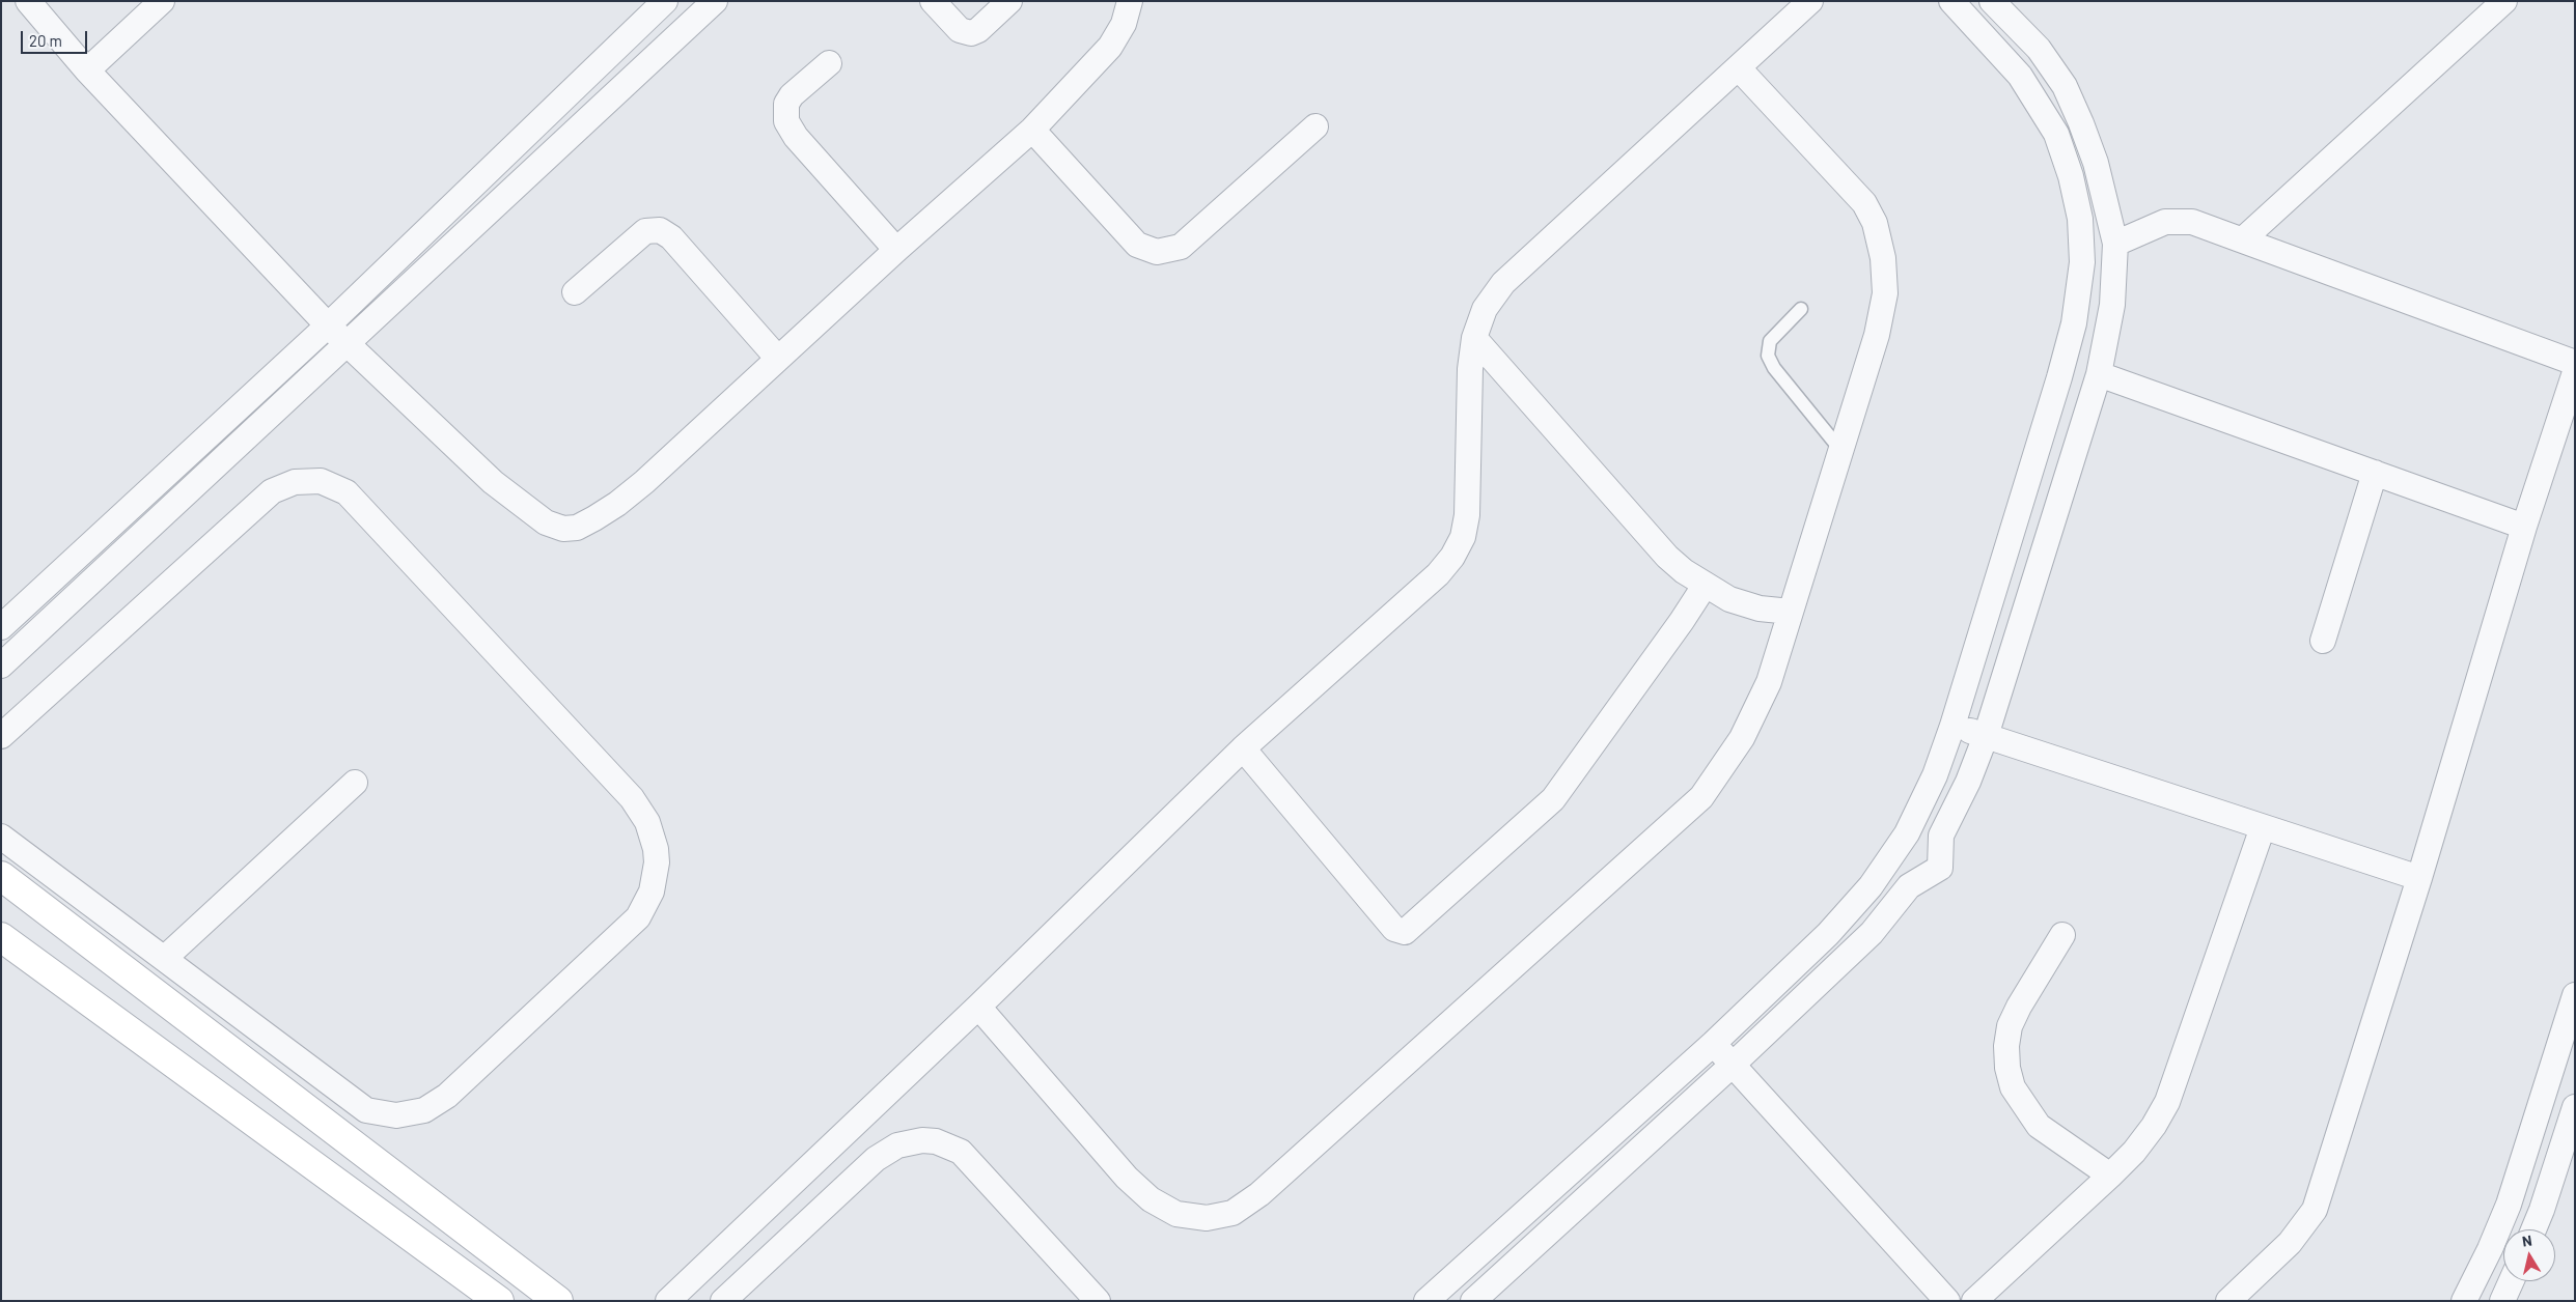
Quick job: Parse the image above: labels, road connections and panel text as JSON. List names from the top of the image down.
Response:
{
  "scale_bar": "20 m",
  "north": "top"
}
